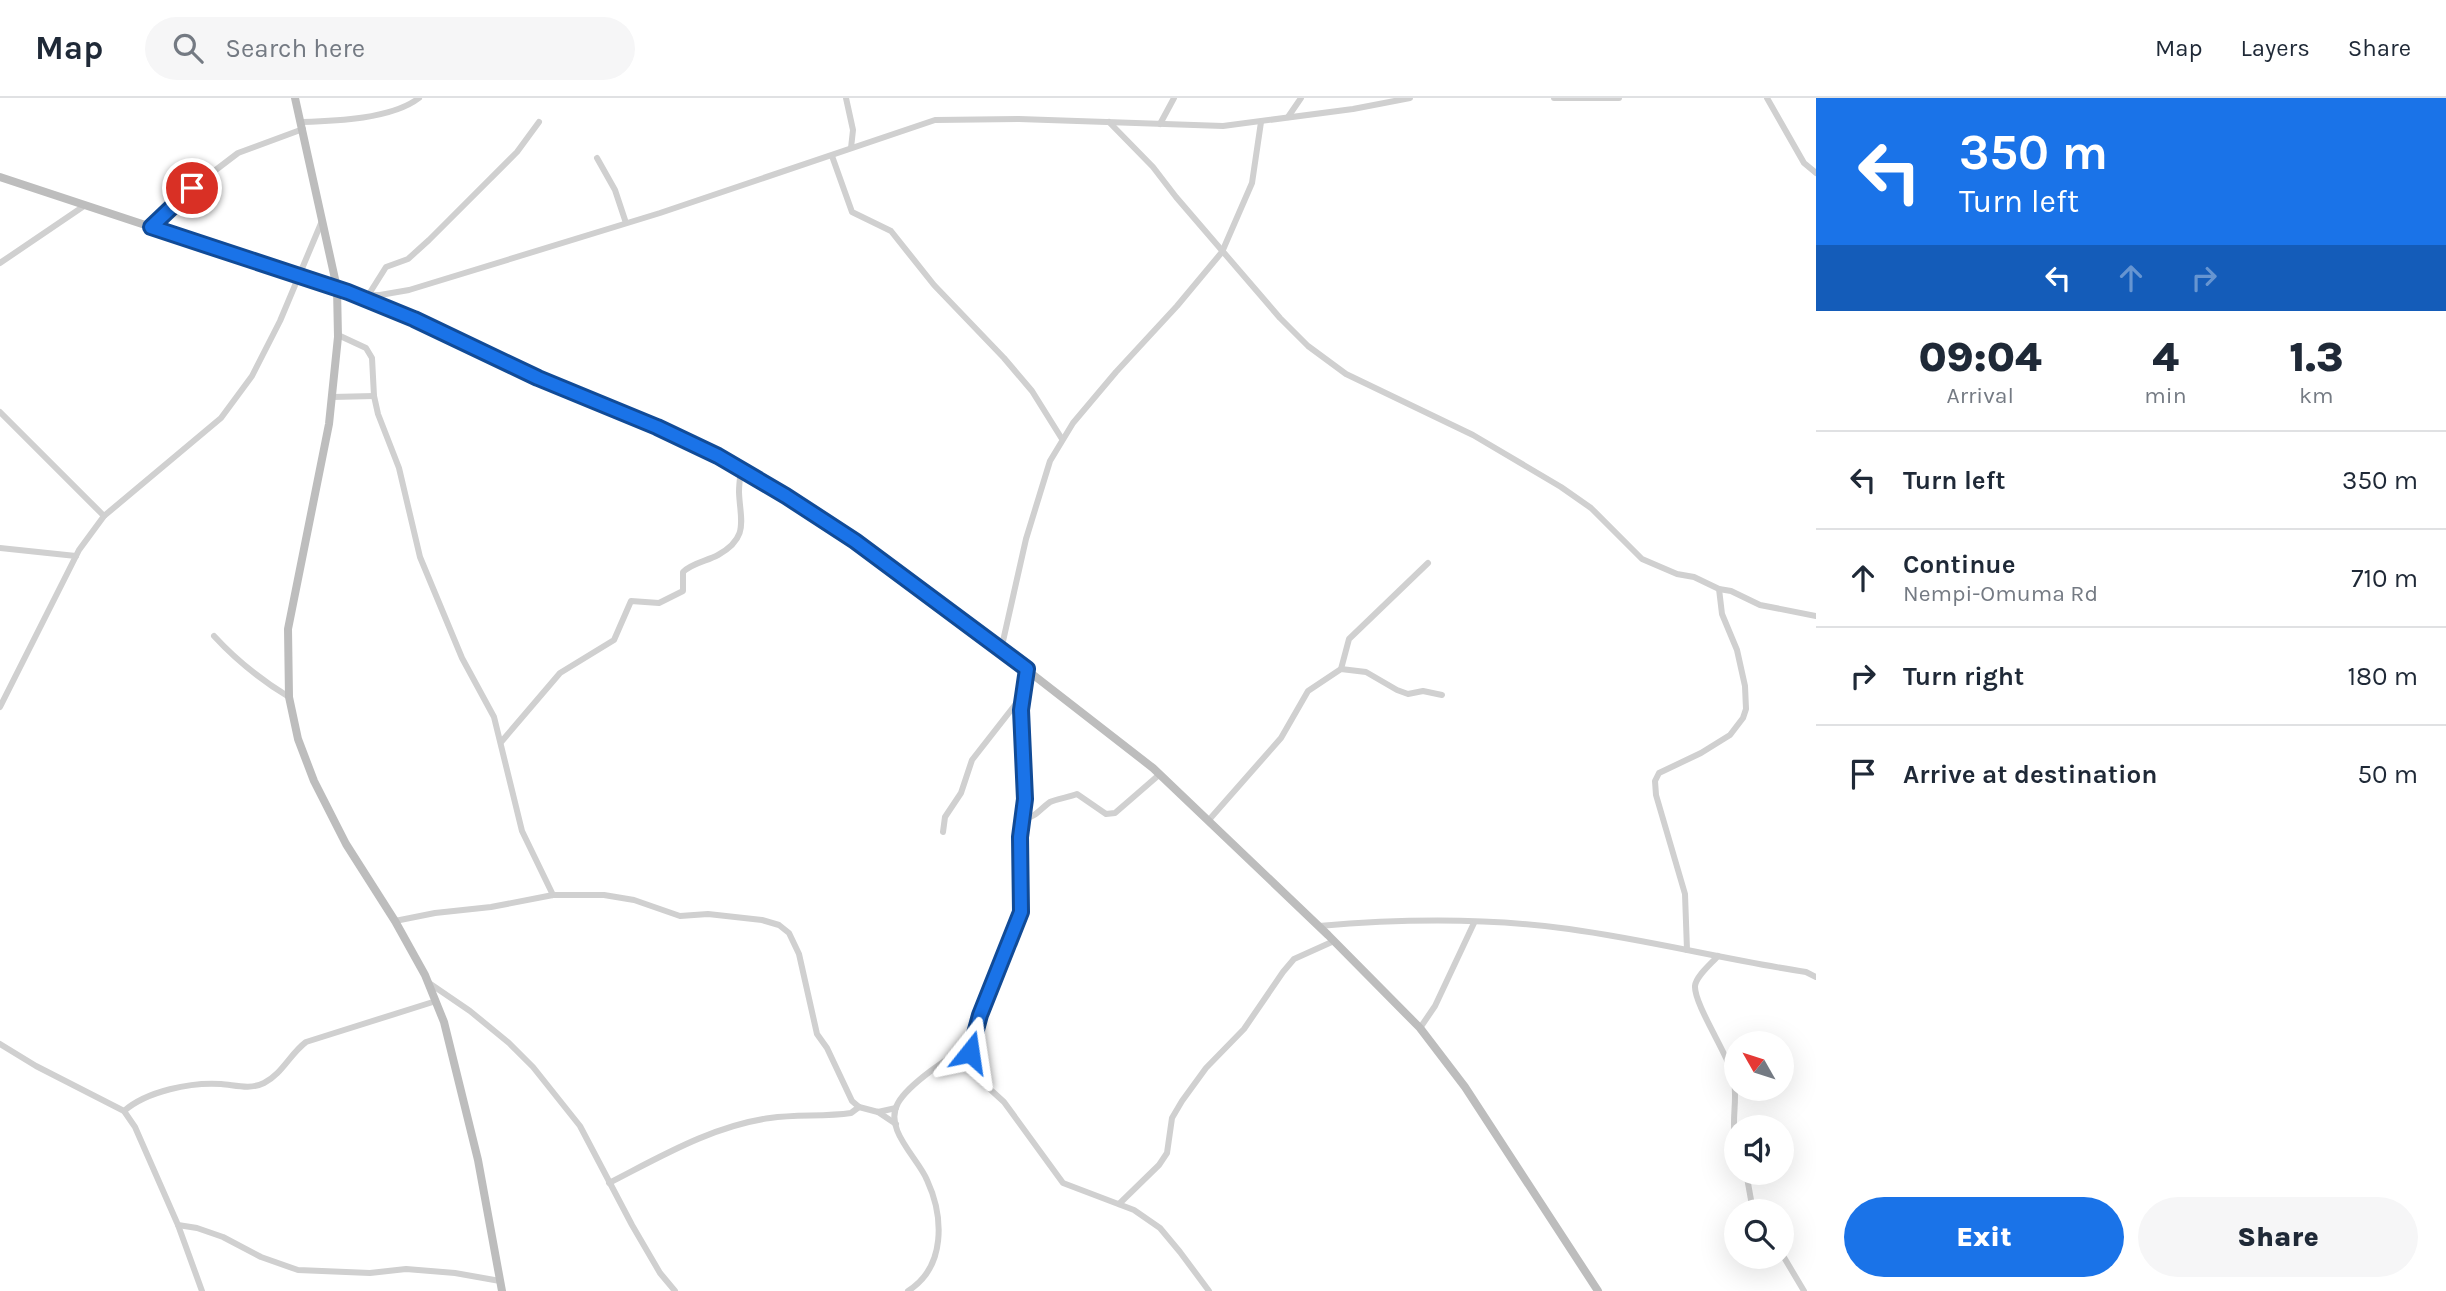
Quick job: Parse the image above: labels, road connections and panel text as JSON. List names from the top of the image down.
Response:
{
  "north": "top left",
  "page": {
    "header": "Map",
    "search": "Search here",
    "nav": ["Map", "Layers", "Share"],
    "turn": ["350 m", "Turn left"],
    "eta": [
      "09:04",
      "Arrival",
      "4",
      "min",
      "1.3",
      "km"
    ],
    "list": [
      {
        "name": "Turn left",
        "value": "350 m"
      },
      {
        "name": "Continue",
        "note": "Nempi-Omuma Rd",
        "value": "710 m"
      },
      {
        "name": "Turn right",
        "value": "180 m"
      },
      {
        "name": "Arrive at destination",
        "value": "50 m"
      }
    ],
    "buttons": ["Exit", "Share"]
  }
}
